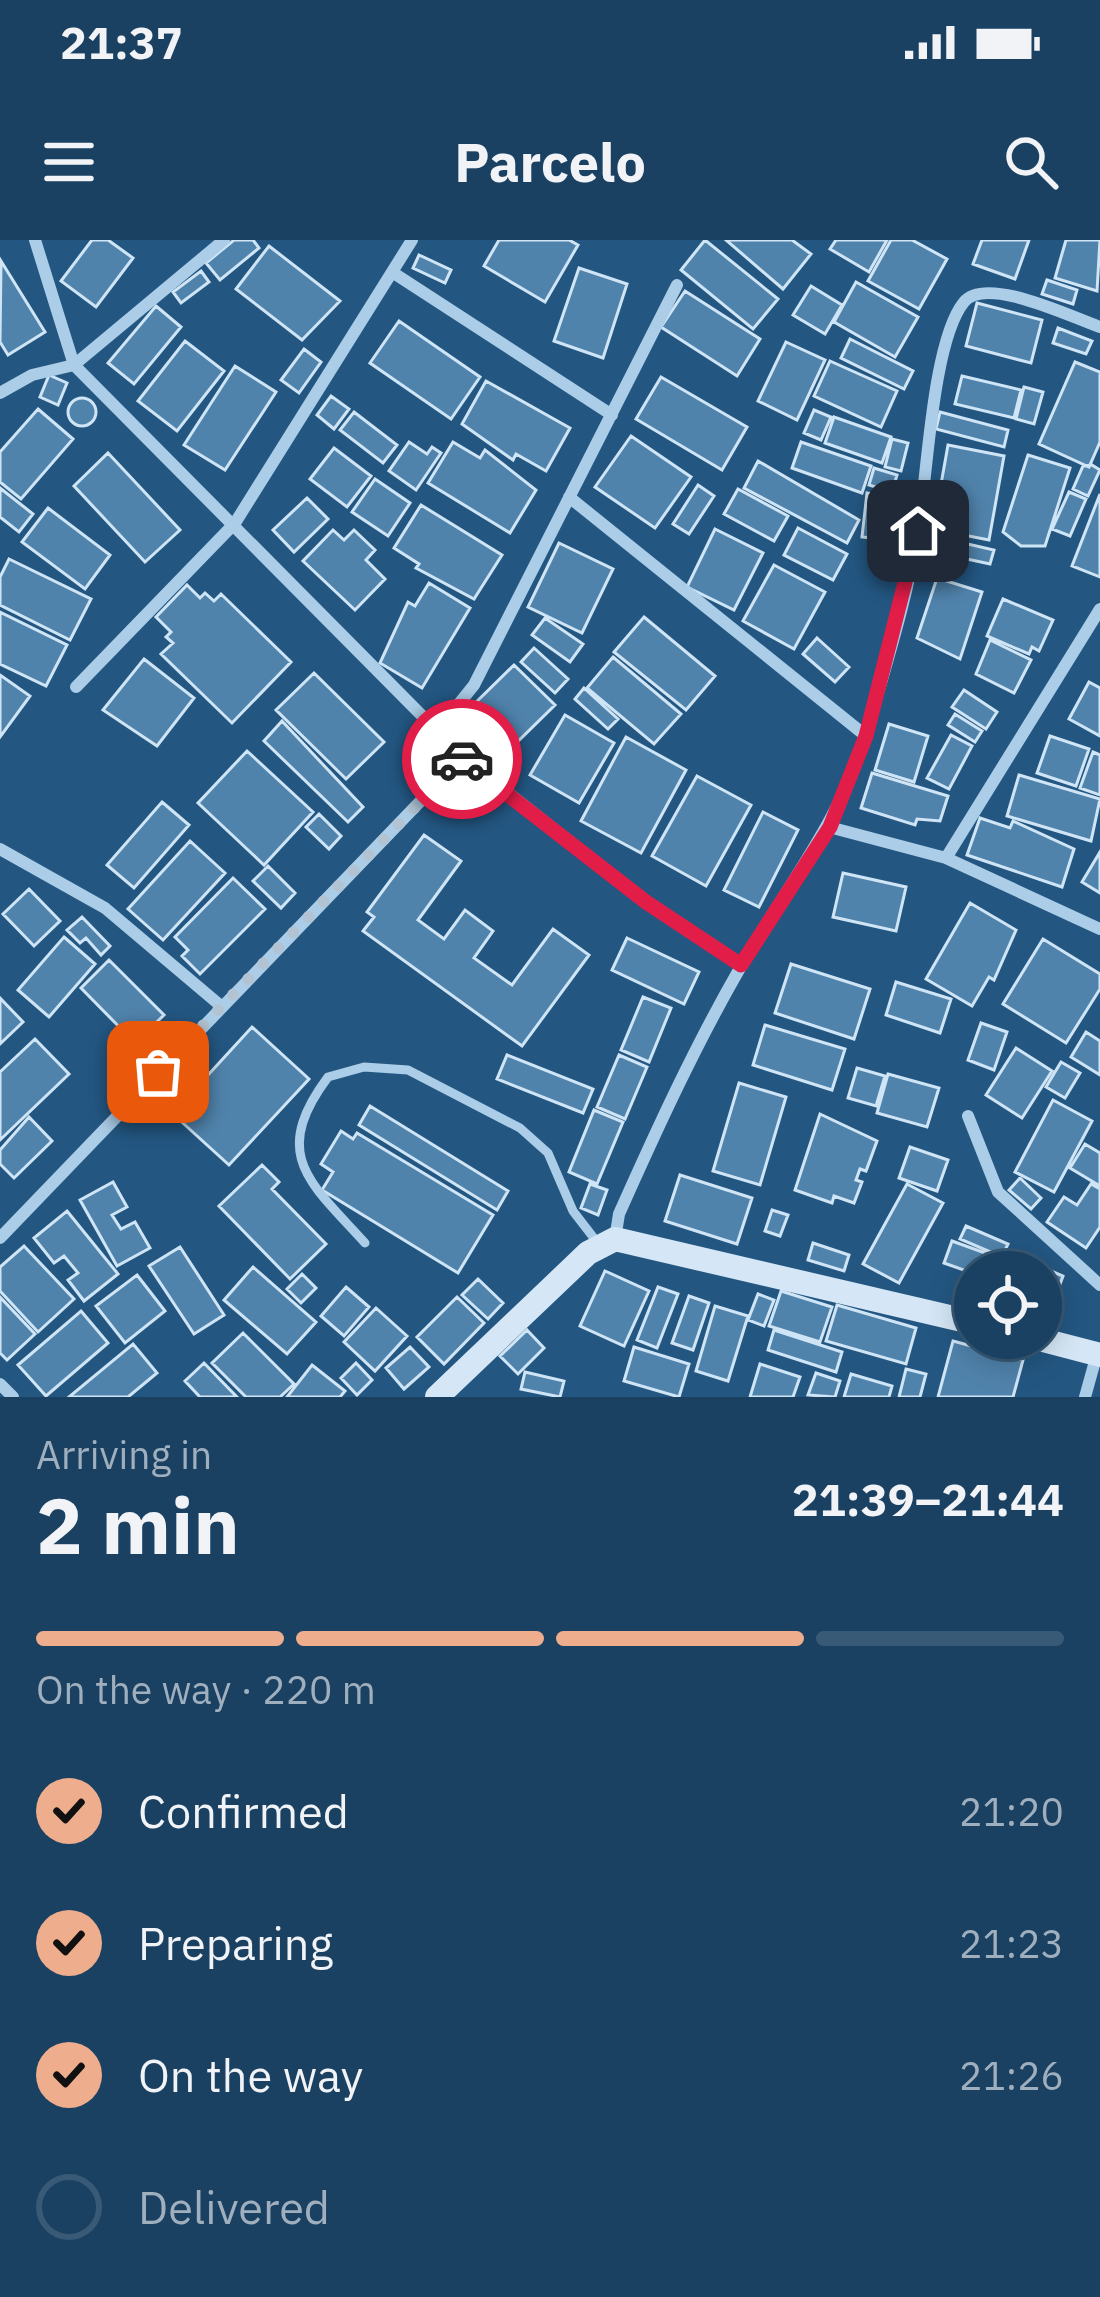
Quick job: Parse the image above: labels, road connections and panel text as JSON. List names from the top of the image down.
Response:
{
  "page": {
    "status": "21:37",
    "header": "Parcelo",
    "heading": ["2 min", "Arriving in", "21:39–21:44"],
    "bar": "On the way · 220 m",
    "list": [
      ["Confirmed", "21:20"],
      ["Preparing", "21:23"],
      ["On the way", "21:26"],
      "Delivered"
    ]
  }
}
